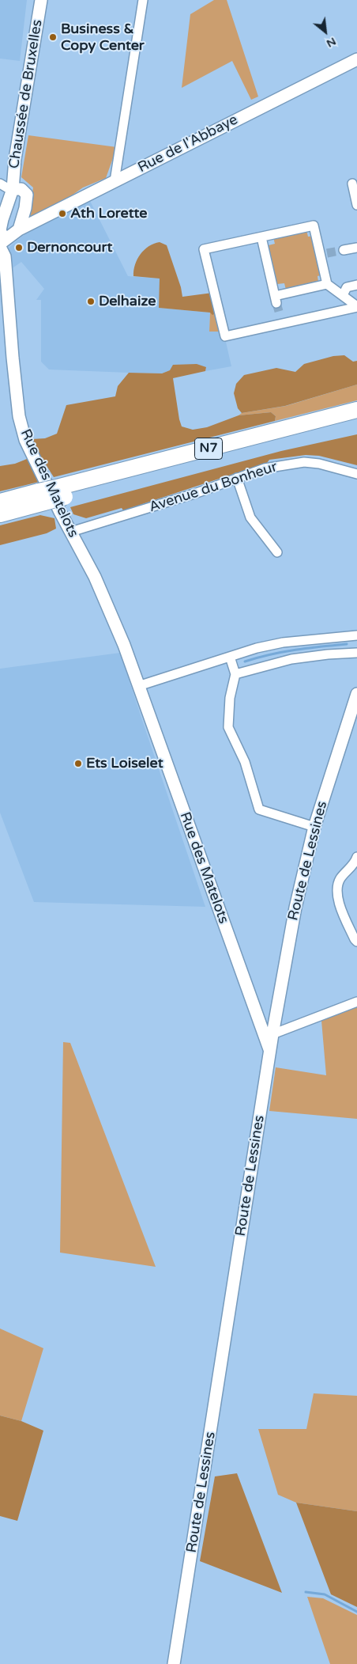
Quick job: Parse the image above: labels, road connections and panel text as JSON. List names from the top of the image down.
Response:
{
  "streets": {
    "highway": ["N7"],
    "street": [
      "Chaussée de Bruxelles",
      "Rue de l'Abbaye",
      "Rue des Matelots",
      "Avenue du Bonheur",
      "Route de Lessines"
    ]
  },
  "crossings": [
    ["Chaussée de Bruxelles", "Rue de l'Abbaye"],
    ["Rue des Matelots", "Avenue du Bonheur"],
    ["Rue des Matelots", "Route de Lessines"]
  ],
  "places": [
    "Business & Copy Center",
    "Ath Lorette",
    "Dernoncourt",
    "Delhaize",
    "Ets Loiselet"
  ],
  "north": "bottom right"
}
